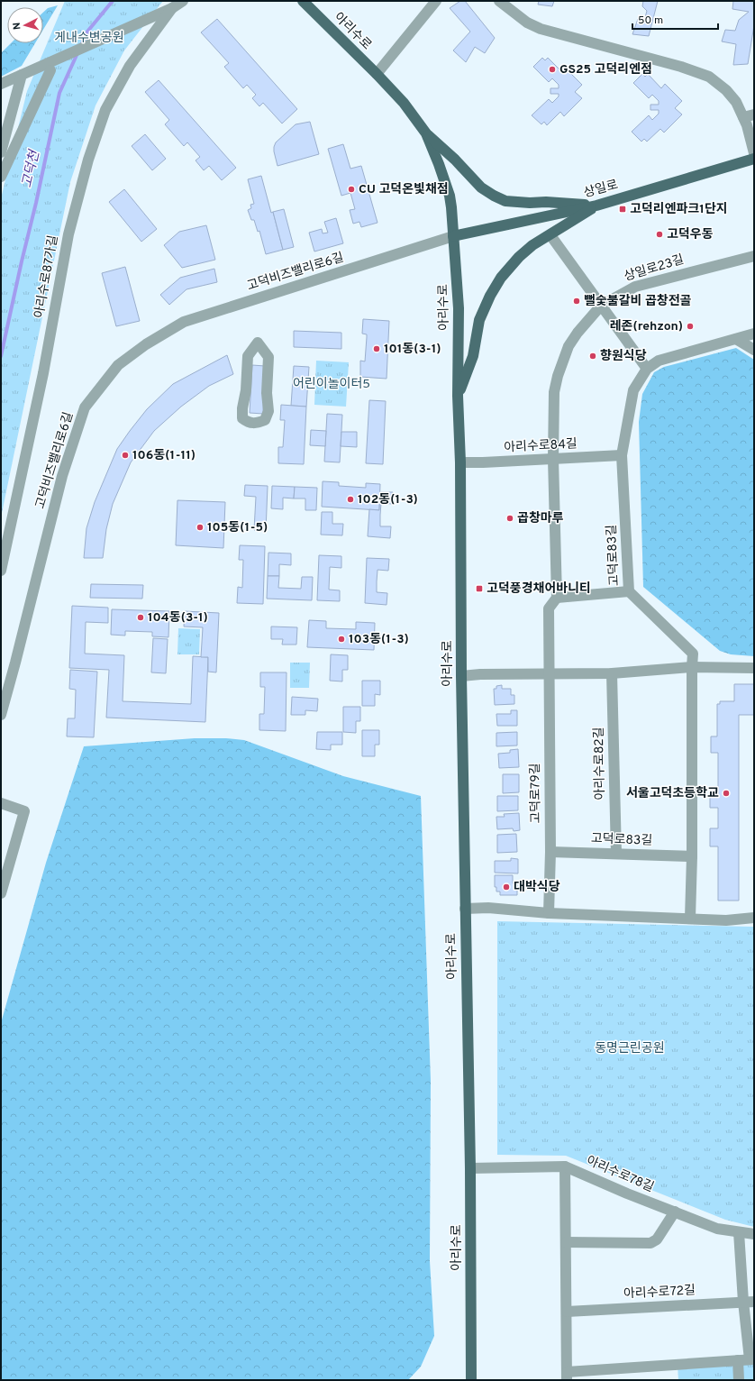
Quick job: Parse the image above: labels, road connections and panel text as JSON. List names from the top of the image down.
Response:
{
  "streets": {
    "main road": ["아리수로", "상일로"],
    "street": [
      "상일로23길",
      "고덕비즈밸리로6길",
      "아리수로87가길",
      "아리수로84길",
      "고덕로83길",
      "아리수로82길",
      "고덕로79길",
      "아리수로78길",
      "아리수로72길"
    ]
  },
  "crossings": [
    ["아리수로", "상일로"],
    ["아리수로", "고덕비즈밸리로6길"],
    ["아리수로", "아리수로84길"],
    ["아리수로", "아리수로78길"],
    ["상일로", "고덕비즈밸리로6길"],
    ["상일로23길", "아리수로84길"],
    ["아리수로84길", "고덕로83길"],
    ["고덕로83길", "아리수로82길"],
    ["고덕로83길", "고덕로79길"]
  ],
  "water": ["고덕천"],
  "parks": ["게내수변공원", "어린이놀이터5", "동명근린공원"],
  "places": {
    "other": [
      "GS25 고덕리엔점",
      "CU 고덕온빛채점",
      "고덕우동",
      "뻘숯불갈비 곱창전골",
      "레존(rehzon)",
      "101동(3-1)",
      "향원식당",
      "106동(1-11)",
      "102동(1-3)",
      "곱창마루",
      "105동(1-5)",
      "104동(3-1)",
      "103동(1-3)",
      "서울고덕초등학교",
      "대박식당"
    ],
    "transit": ["고덕리엔파크1단지", "고덕풍경채어바니티"]
  },
  "scale_bar": "50 m",
  "north": "left"
}
